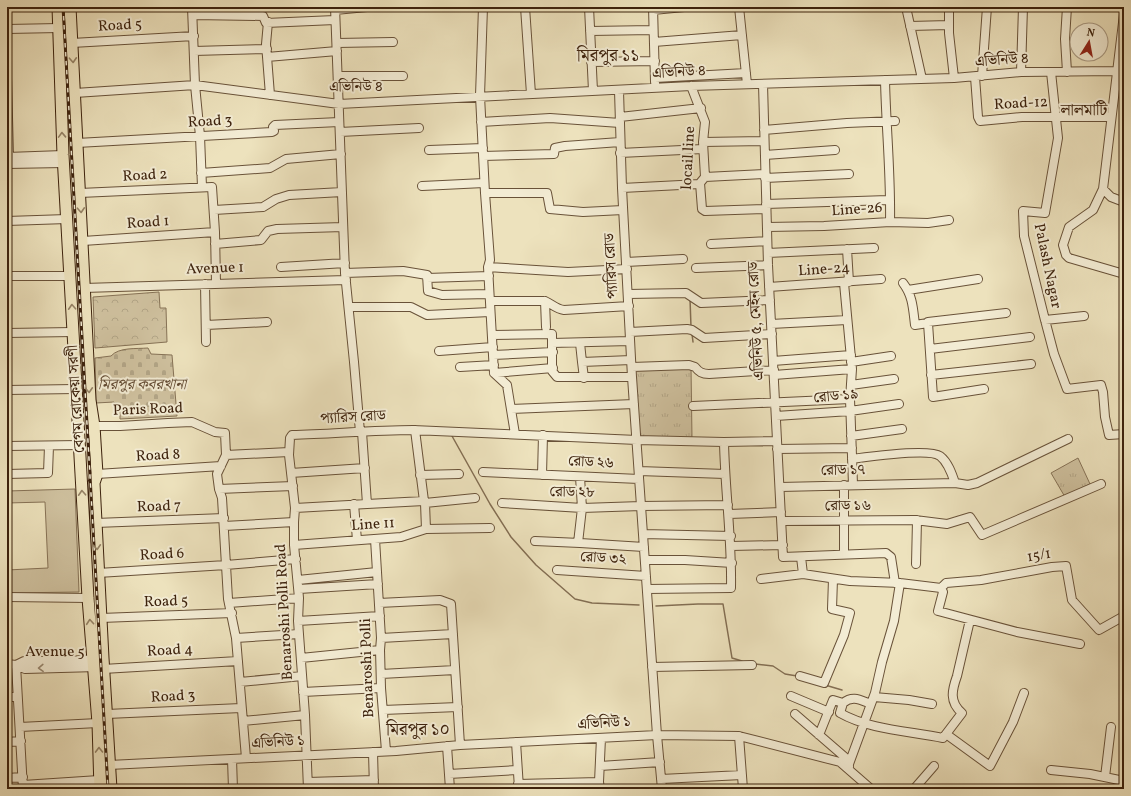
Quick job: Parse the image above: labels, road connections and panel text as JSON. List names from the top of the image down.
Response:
{
  "streets": {
    "main road": ["বেগম রোকেয়া সরণী"],
    "street": [
      "Road 5",
      "এভিনিউ ৪",
      "Road-12",
      "Road 3",
      "locail line",
      "Road 2",
      "Line-26",
      "Road 1",
      "প্যারিস রোড",
      "Palash Nagar",
      "Avenue 1",
      "Line-24",
      "এভিনিউ ৫, মেইন রোড",
      "রোড ১৯",
      "Paris Road",
      "Road 8",
      "রোড ২৬",
      "রোড ১৭",
      "রোড ২৮",
      "রোড ১৬",
      "Road 7",
      "Line 11",
      "Road 6",
      "15/1",
      "রোড ৩২",
      "Benaroshi Polli Road",
      "Road 4",
      "Avenue 5",
      "Benaroshi Polli",
      "এভিনিউ ১"
    ]
  },
  "crossings": [
    ["Road 5", "বেগম রোকেয়া সরণী"],
    ["এভিনিউ ৪", "Road-12"],
    ["এভিনিউ ৪", "locail line"],
    ["এভিনিউ ৪", "প্যারিস রোড"],
    ["এভিনিউ ৪", "Palash Nagar"],
    ["এভিনিউ ৪", "এভিনিউ ৫, মেইন রোড"],
    ["এভিনিউ ৪", "বেগম রোকেয়া সরণী"],
    ["Road-12", "Palash Nagar"],
    ["Road 3", "বেগম রোকেয়া সরণী"],
    ["locail line", "এভিনিউ ৫, মেইন রোড"],
    ["Road 2", "বেগম রোকেয়া সরণী"],
    ["Line-26", "এভিনিউ ৫, মেইন রোড"],
    ["Road 1", "বেগম রোকেয়া সরণী"],
    ["প্যারিস রোড", "এভিনিউ ৫, মেইন রোড"],
    ["প্যারিস রোড", "রোড ২৬"],
    ["প্যারিস রোড", "রোড ২৮"],
    ["প্যারিস রোড", "রোড ৩২"],
    ["প্যারিস রোড", "Benaroshi Polli Road"],
    ["প্যারিস রোড", "এভিনিউ ১"],
    ["Avenue 1", "বেগম রোকেয়া সরণী"],
    ["Line-24", "এভিনিউ ৫, মেইন রোড"],
    ["এভিনিউ ৫, মেইন রোড", "রোড ১৯"],
    ["এভিনিউ ৫, মেইন রোড", "রোড ১৭"],
    ["এভিনিউ ৫, মেইন রোড", "রোড ১৬"],
    ["বেগম রোকেয়া সরণী", "Paris Road"],
    ["বেগম রোকেয়া সরণী", "Road 8"],
    ["বেগম রোকেয়া সরণী", "Road 7"],
    ["বেগম রোকেয়া সরণী", "Road 6"],
    ["বেগম রোকেয়া সরণী", "Road 4"],
    ["বেগম রোকেয়া সরণী", "Avenue 5"],
    ["বেগম রোকেয়া সরণী", "এভিনিউ ১"],
    ["Road 7", "Benaroshi Polli Road"],
    ["Line 11", "Benaroshi Polli Road"],
    ["Line 11", "Benaroshi Polli"],
    ["Road 6", "Benaroshi Polli Road"],
    ["Benaroshi Polli Road", "এভিনিউ ১"],
    ["Road 4", "Avenue 5"],
    ["Benaroshi Polli", "এভিনিউ ১"]
  ],
  "districts": ["মিরপুর ১১", "লালমাটি", "মিরপুর ১০"],
  "parks": ["মিরপুর কবরখানা"],
  "north": "top"
}
